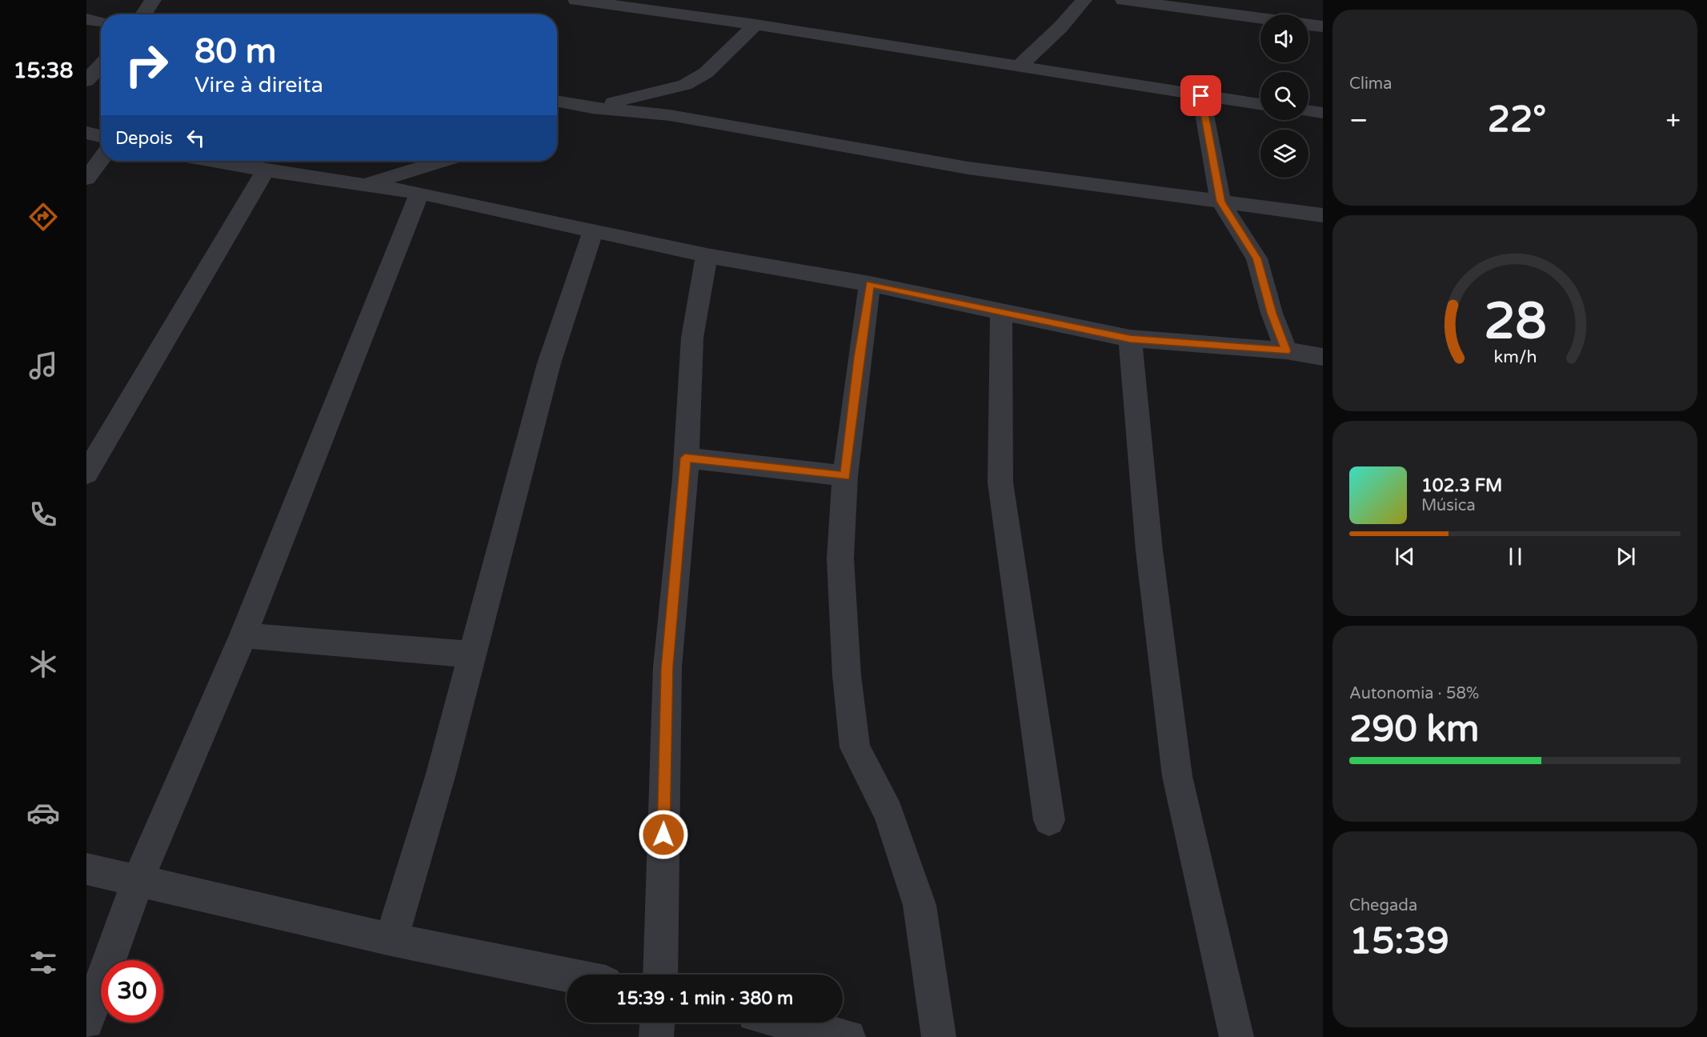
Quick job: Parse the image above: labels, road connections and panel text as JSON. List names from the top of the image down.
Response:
{
  "page": {
    "tabs": "15:38",
    "tile": [
      "Clima",
      ["Autonomia · 58%", "290 km"],
      ["Chegada", "15:39"]
    ],
    "turn": ["80 m", "Vire à direita"],
    "heat": ["−", "22°", "+"],
    "then": "Depois",
    "song": ["102.3 FM", "Música"],
    "limit": "30",
    "trip": "15:39 · 1 min · 380 m",
    "gauge": ["28", "km/h"]
  }
}
